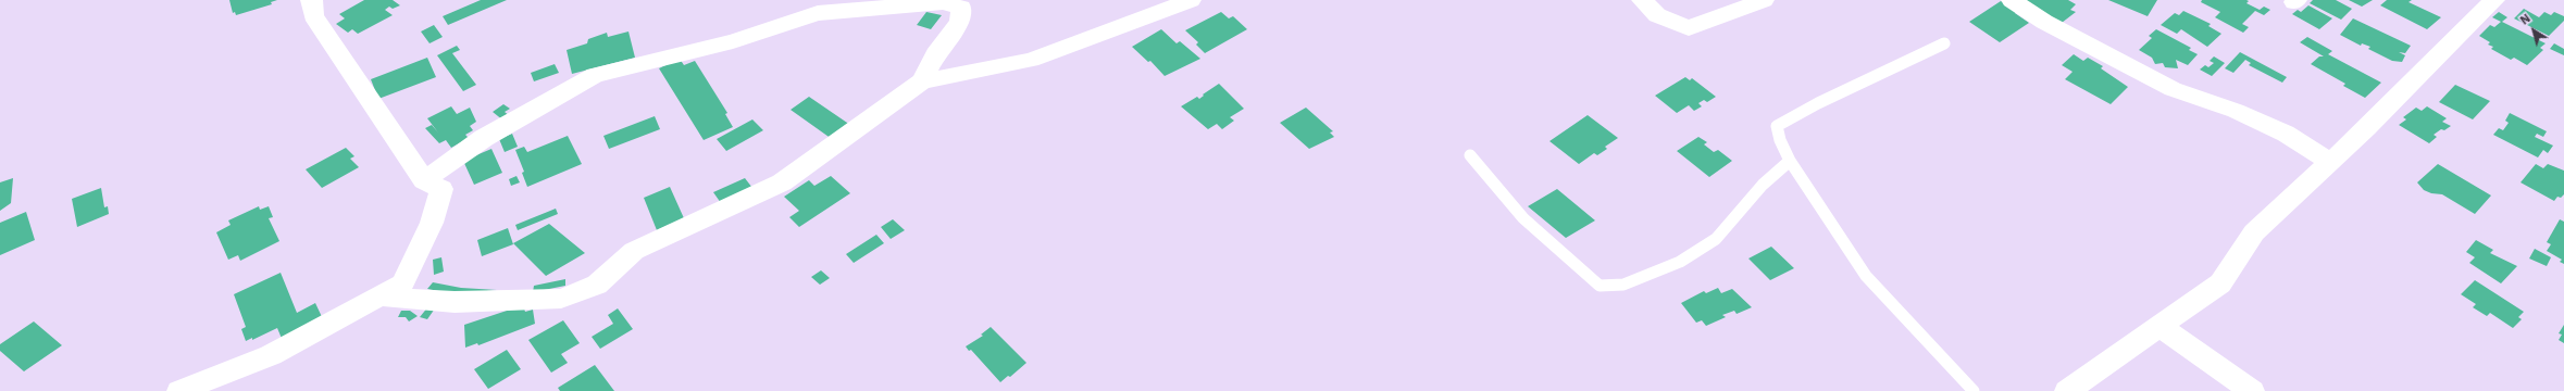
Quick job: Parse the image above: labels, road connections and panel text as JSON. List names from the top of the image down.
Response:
{
  "north": "top left"
}
